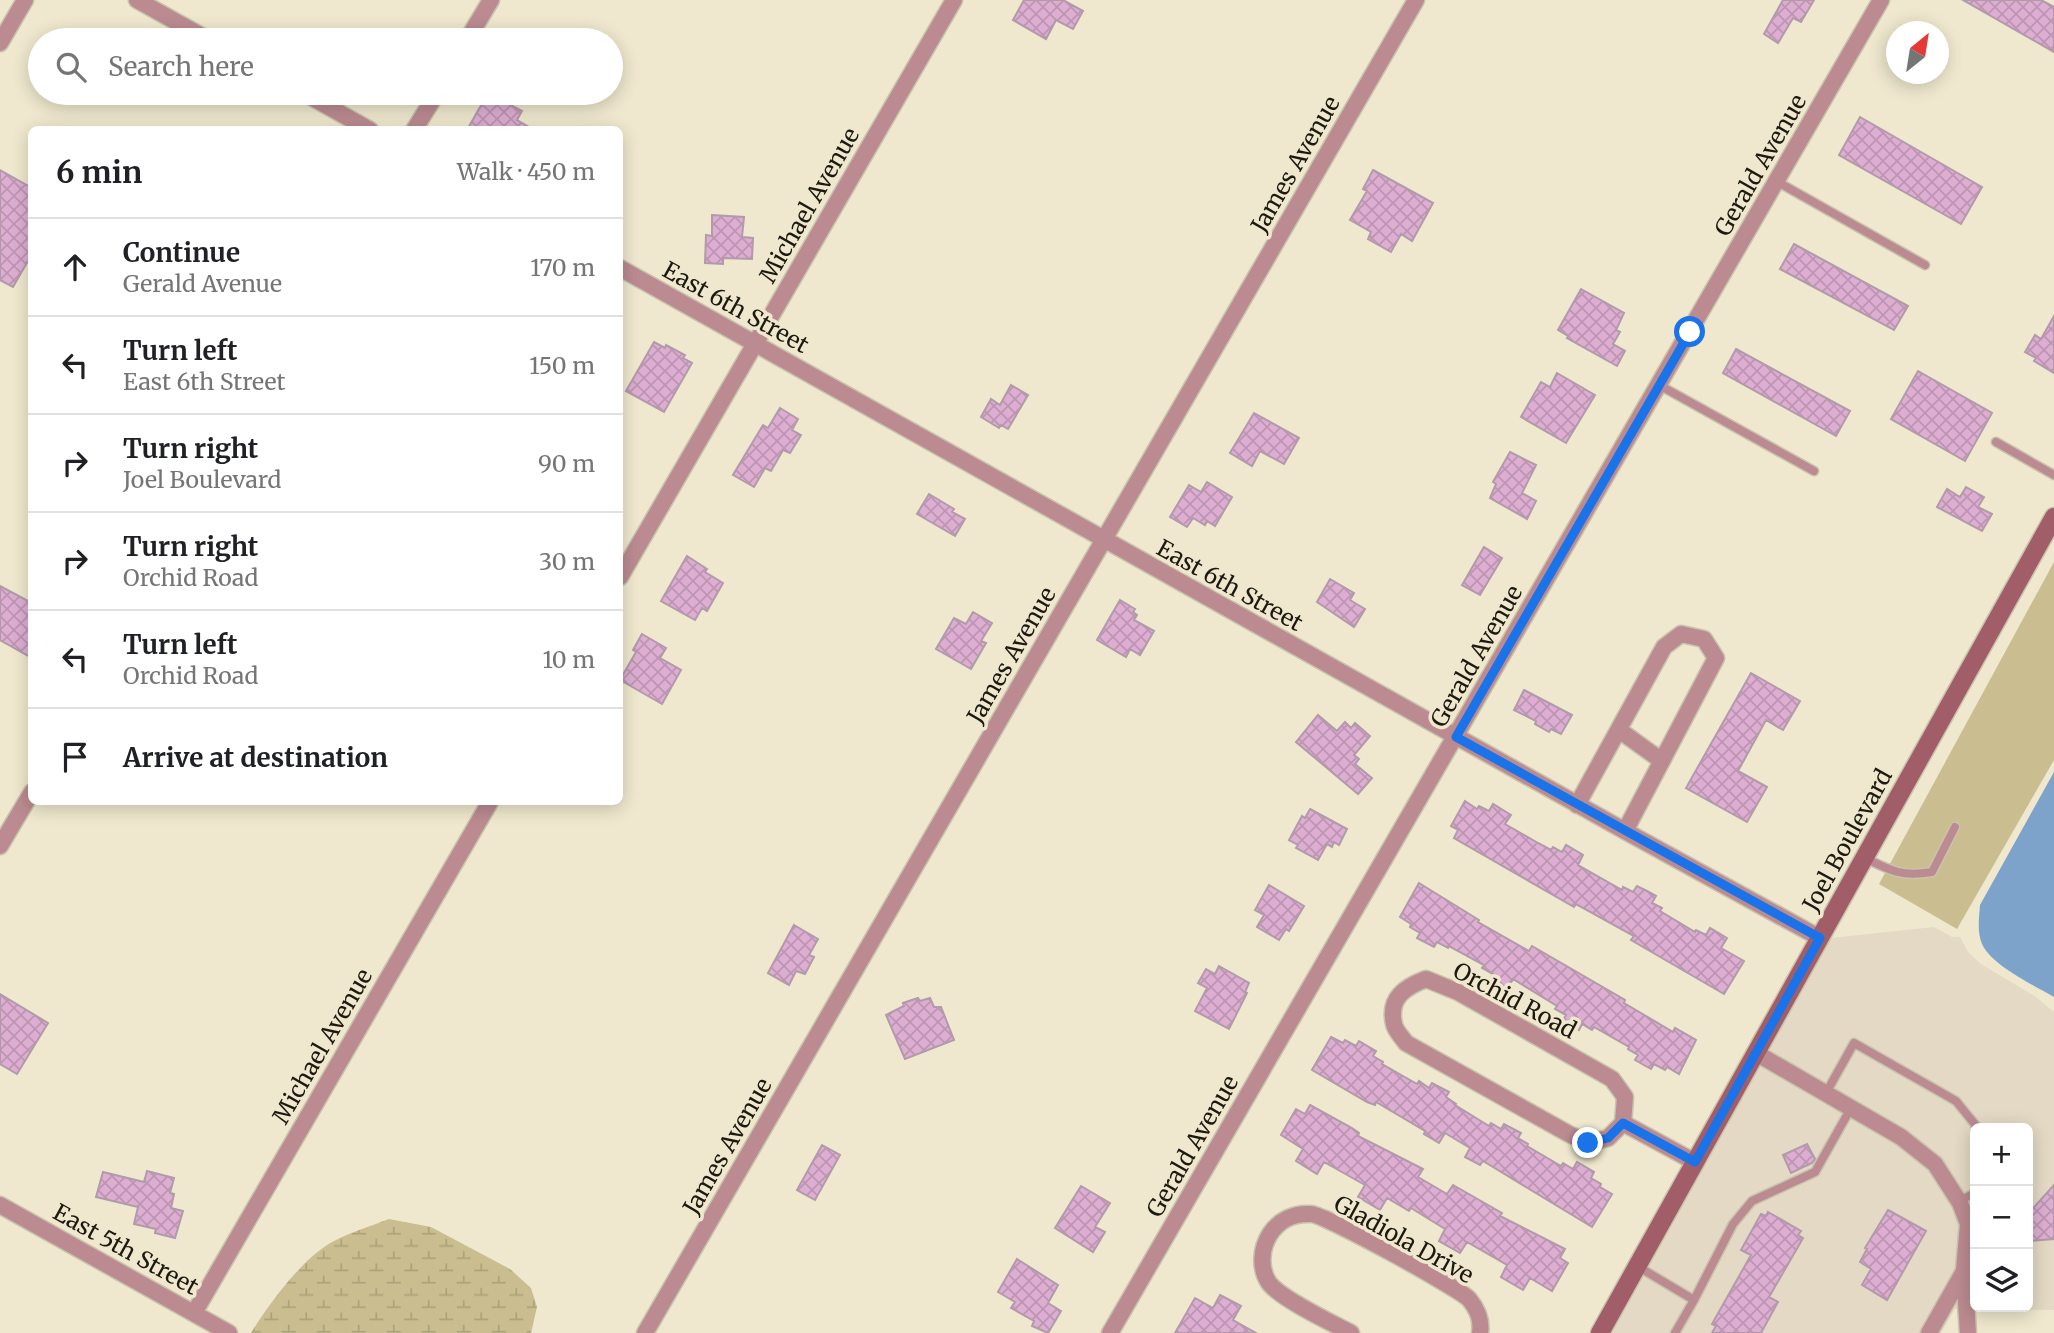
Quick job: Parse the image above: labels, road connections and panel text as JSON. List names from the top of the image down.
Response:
{
  "streets": {
    "main road": ["Joel Boulevard"],
    "street": [
      "James Avenue",
      "Gerald Avenue",
      "Michael Avenue",
      "East 6th Street",
      "Orchid Road",
      "Gladiola Drive",
      "East 5th Street"
    ]
  },
  "crossings": [
    ["James Avenue", "East 6th Street"],
    ["Gerald Avenue", "East 6th Street"],
    ["Michael Avenue", "East 6th Street"],
    ["Michael Avenue", "East 5th Street"],
    ["East 6th Street", "Joel Boulevard"]
  ],
  "north": "top right",
  "page": {
    "search": "Search here",
    "heading": ["6 min", "Walk · 450 m"],
    "list": [
      ["Continue", "Gerald Avenue", "170 m"],
      ["Turn left", "East 6th Street", "150 m"],
      ["Turn right", "Joel Boulevard", "90 m"],
      ["Turn right", "Orchid Road", "30 m"],
      ["Turn left", "Orchid Road", "10 m"],
      "Arrive at destination"
    ],
    "map_buttons": ["+", "−"]
  }
}
